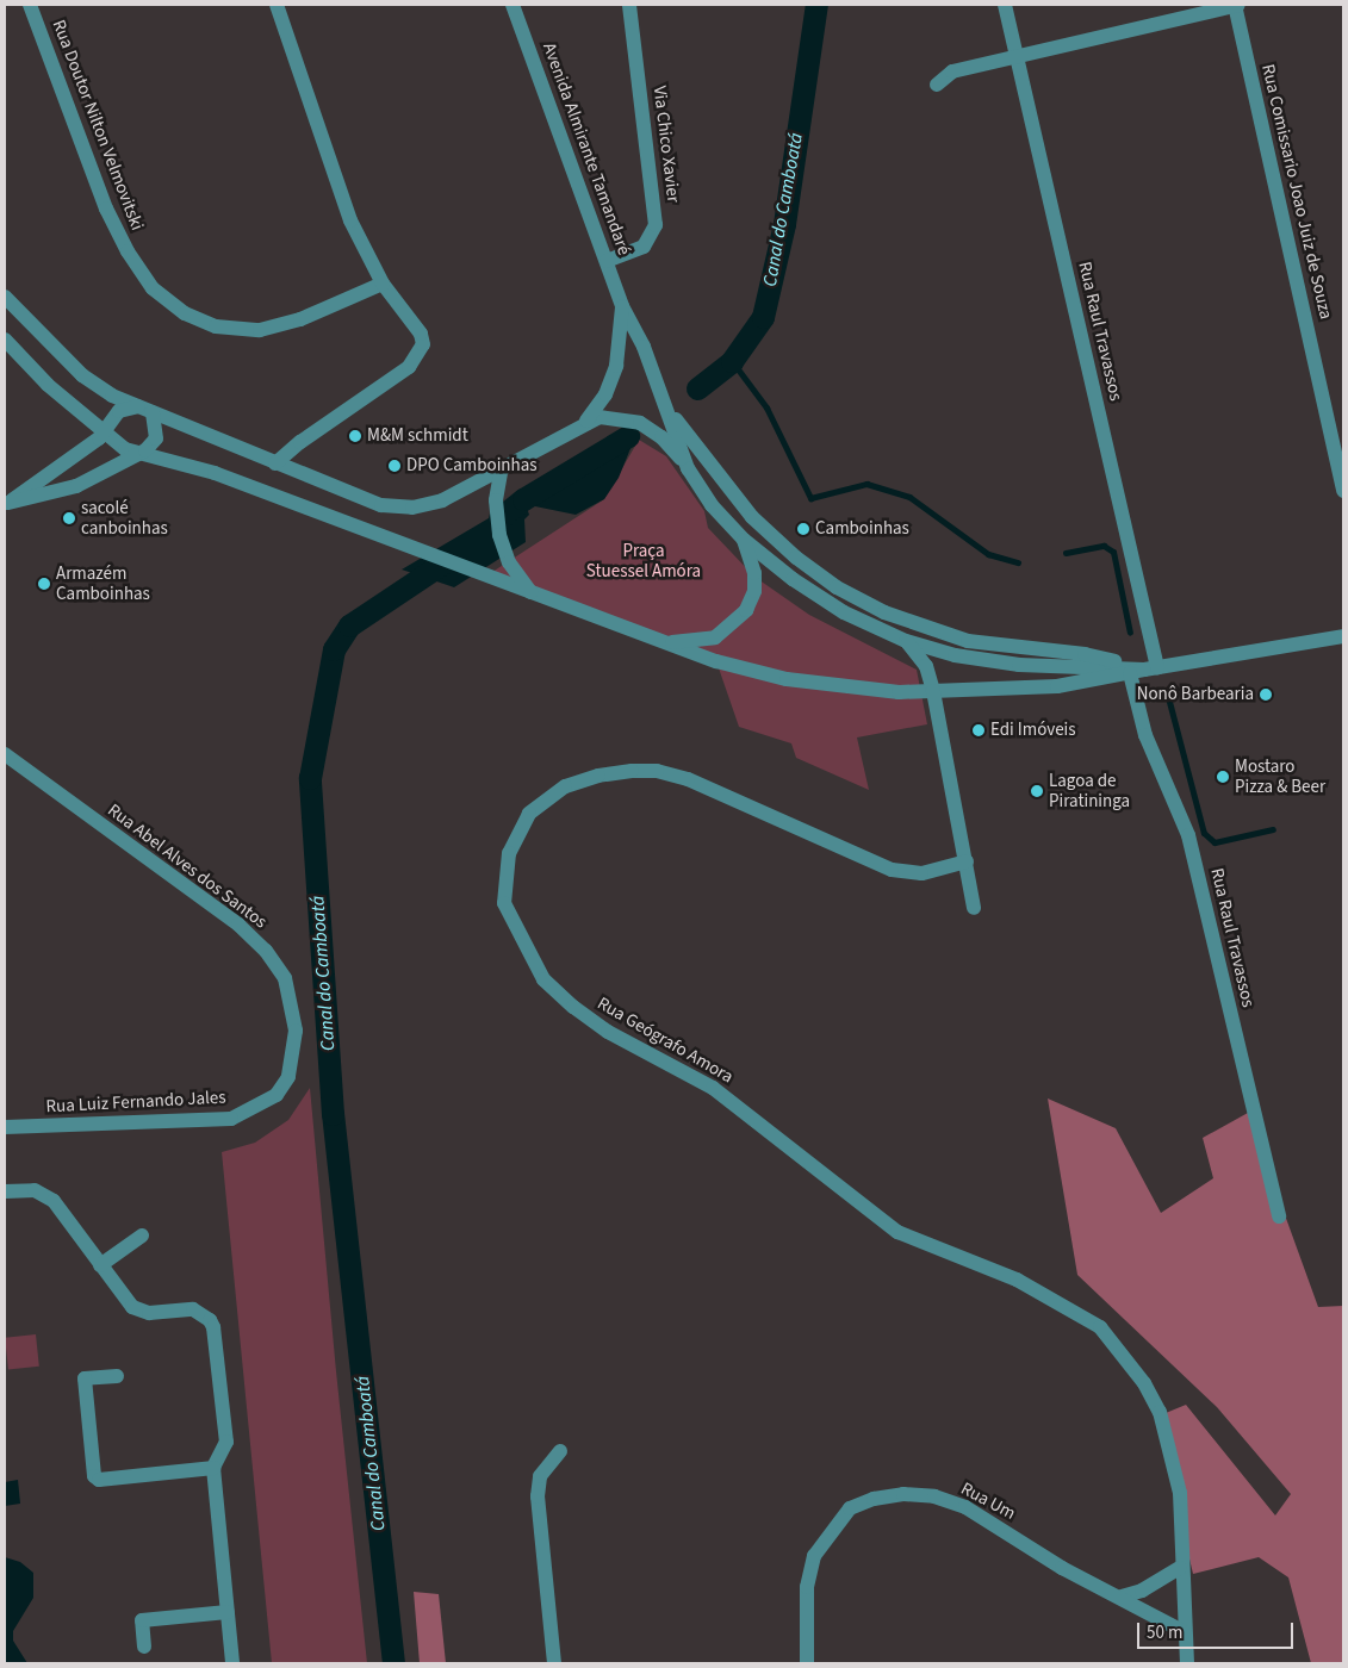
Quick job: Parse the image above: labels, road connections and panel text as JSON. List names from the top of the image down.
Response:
{
  "streets": {
    "street": [
      "Rua Doutor Nilton Velmovitski",
      "Via Chico Xavier",
      "Avenida Almirante Tamandaré",
      "Rua Comissario Joao Juiz de Souza",
      "Rua Raul Travassos",
      "Rua Abel Alves dos Santos",
      "Rua Geógrafo Amora",
      "Rua Luiz Fernando Jales",
      "Rua Um"
    ]
  },
  "crossings": [
    ["Via Chico Xavier", "Avenida Almirante Tamandaré"],
    ["Avenida Almirante Tamandaré", "Rua Raul Travassos"],
    ["Rua Abel Alves dos Santos", "Rua Luiz Fernando Jales"],
    ["Rua Geógrafo Amora", "Rua Um"]
  ],
  "water": ["Canal do Camboatá"],
  "parks": ["Praça Stuessel Amóra"],
  "places": [
    "M&M schmidt",
    "DPO Camboinhas",
    "sacolé canboinhas",
    "Camboinhas",
    "Armazém Camboinhas",
    "Nonô Barbearia",
    "Edi Imóveis",
    "Mostaro Pizza & Beer",
    "Lagoa de Piratininga"
  ],
  "scale_bar": "50 m"
}
